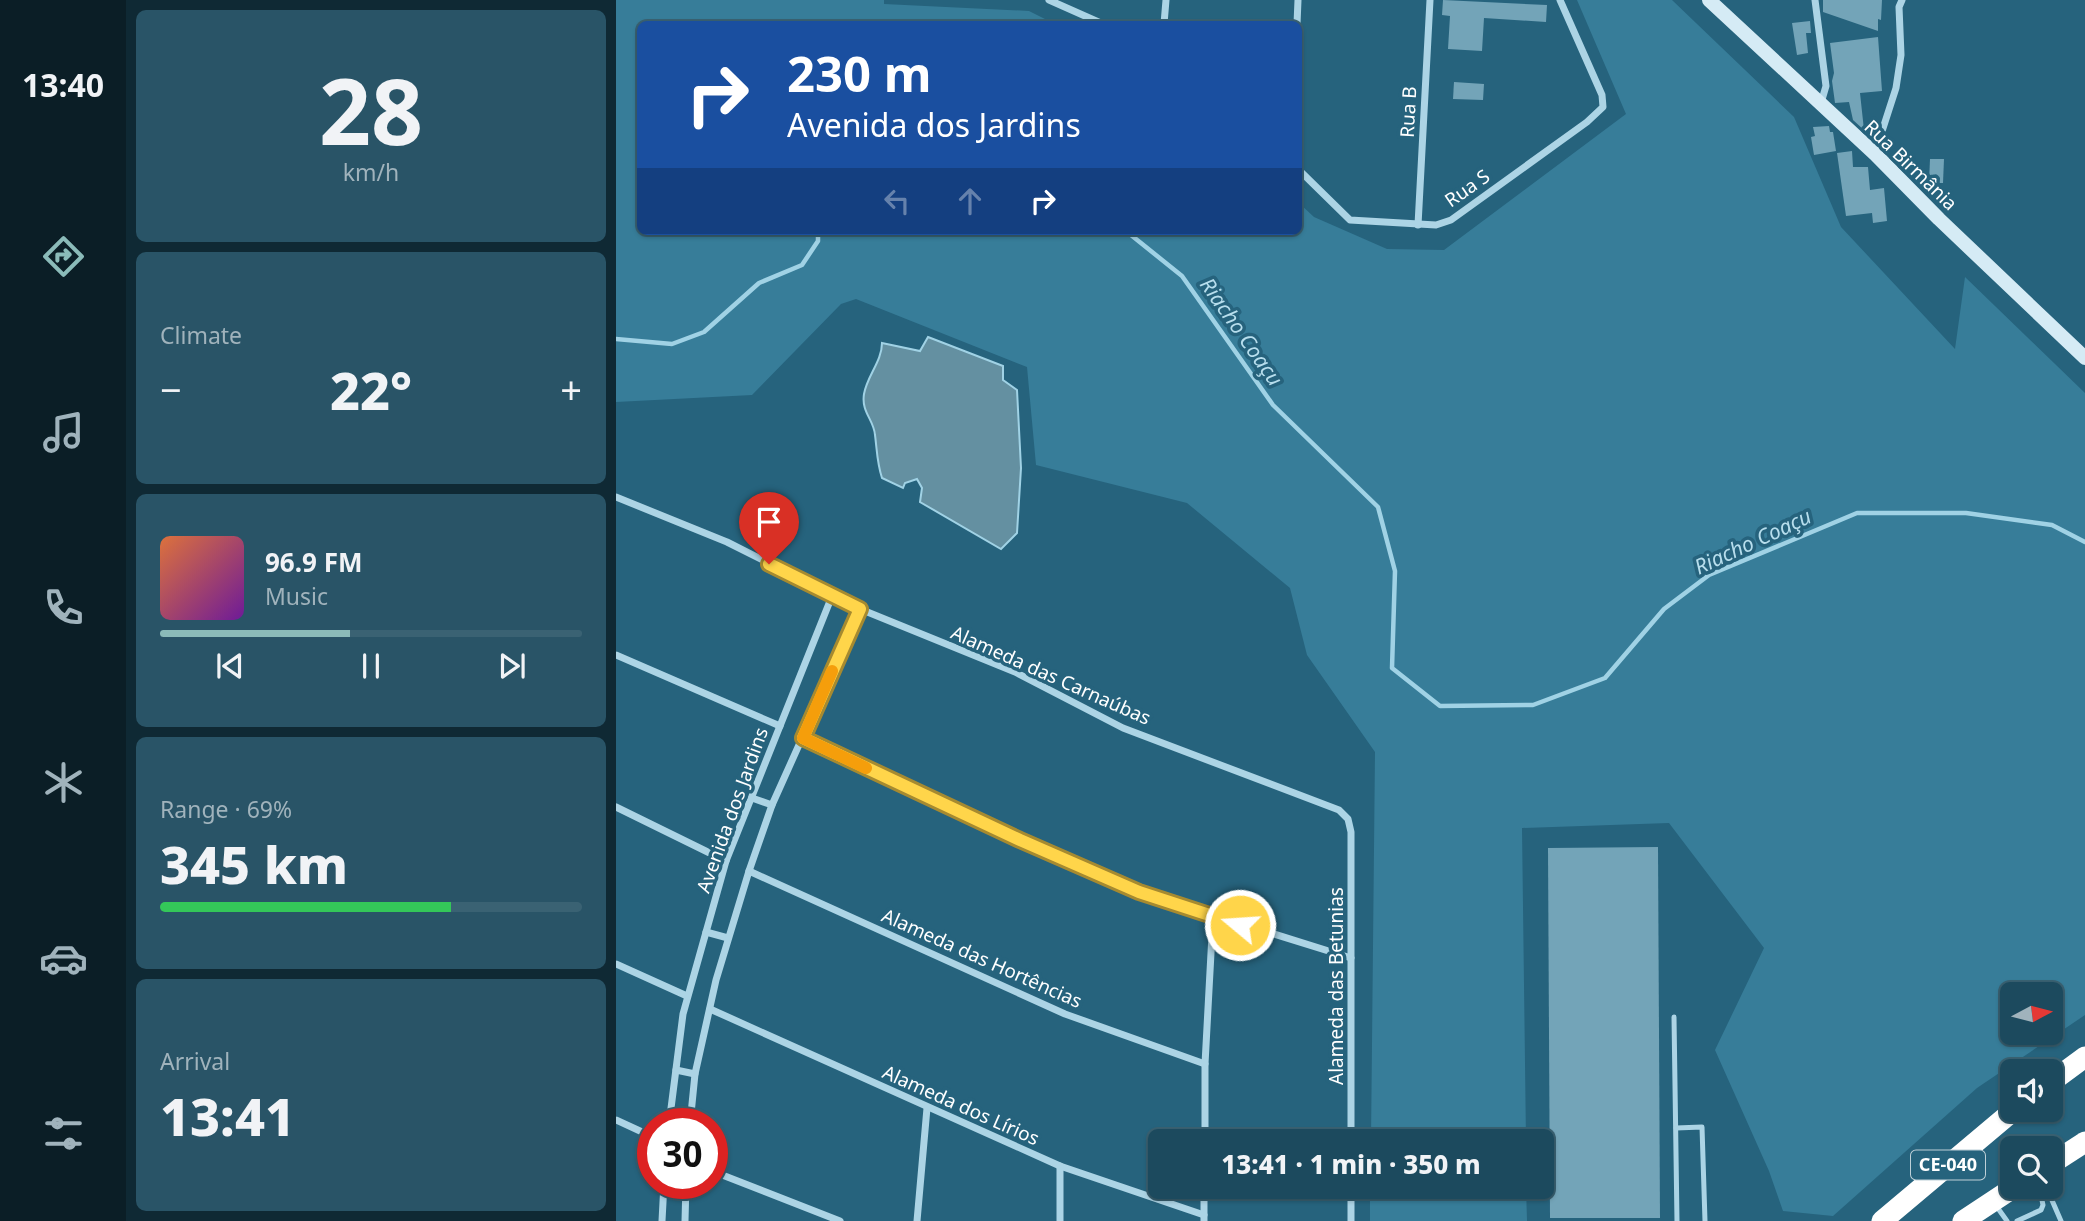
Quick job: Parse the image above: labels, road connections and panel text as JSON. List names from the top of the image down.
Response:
{
  "streets": {
    "highway": ["CE-040"],
    "street": [
      "Rua B",
      "Rua Birmânia",
      "Rua S",
      "Alameda das Carnaúbas",
      "Avenida dos Jardins",
      "Alameda das Hortências",
      "Alameda das Betunias",
      "Alameda dos Lírios"
    ]
  },
  "crossings": [
    ["Rua B", "Rua S"],
    ["Alameda das Carnaúbas", "Avenida dos Jardins"],
    ["Alameda das Carnaúbas", "Alameda das Betunias"],
    ["Avenida dos Jardins", "Alameda das Hortências"],
    ["Avenida dos Jardins", "Alameda dos Lírios"]
  ],
  "water": ["Riacho Coaçu"],
  "north": "right",
  "page": {
    "tabs": "13:40",
    "tile": [
      ["28", "km/h"],
      "Climate",
      ["Range · 69%", "345 km"],
      ["Arrival", "13:41"]
    ],
    "turn": ["230 m", "Avenida dos Jardins"],
    "heat": ["−", "22°", "+"],
    "song": ["96.9 FM", "Music"],
    "limit": "30",
    "trip": "13:41 · 1 min · 350 m"
  }
}
